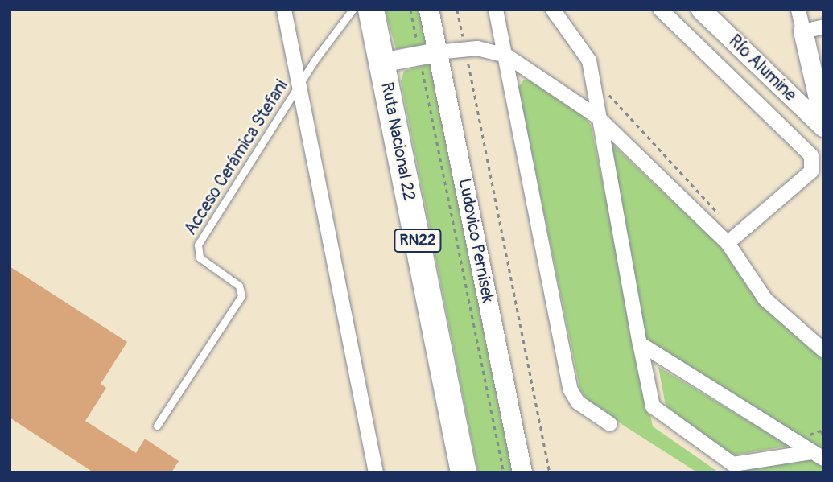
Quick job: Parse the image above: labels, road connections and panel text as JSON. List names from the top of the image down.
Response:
{
  "streets": {
    "highway": ["Ruta Nacional 22", "RN22"],
    "street": ["Río Alumine", "Ludovico Pernisek"],
    "lane": ["Acceso Cerámica Stefani"]
  }
}
